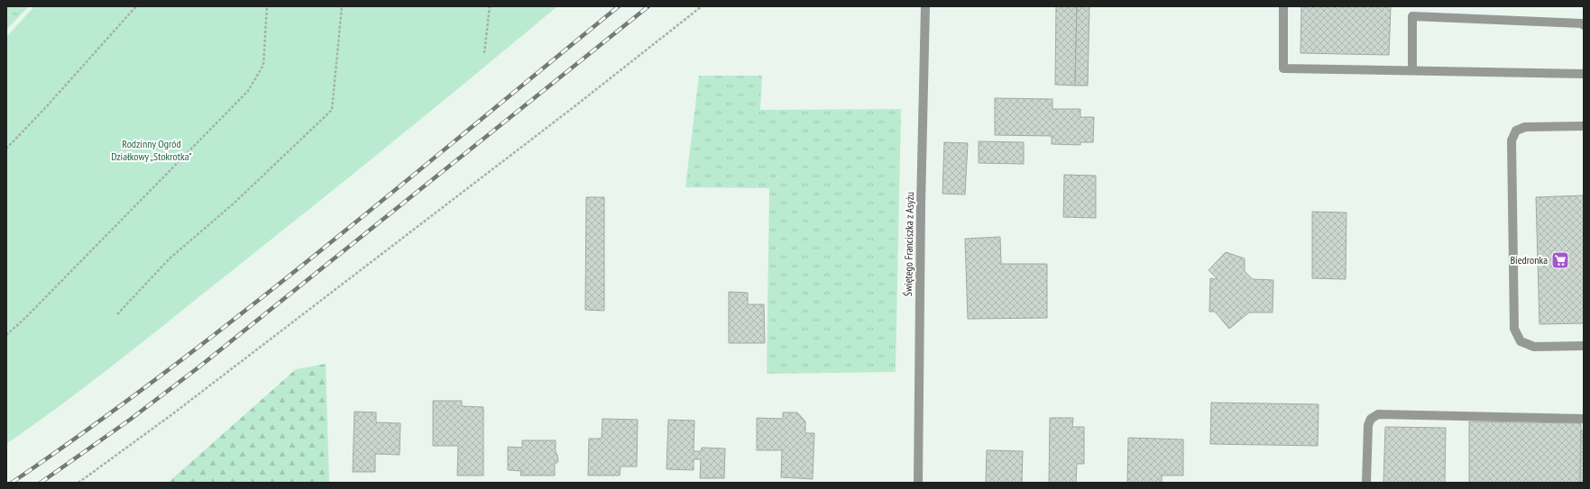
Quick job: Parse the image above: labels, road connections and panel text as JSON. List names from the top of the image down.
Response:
{
  "streets": {
    "street": ["Świętego Franciszka z Asyżu"]
  },
  "parks": ["Rodzinny Ogród Działkowy „Stokrotka”"],
  "places": {
    "supermarket": ["Biedronka"]
  }
}
